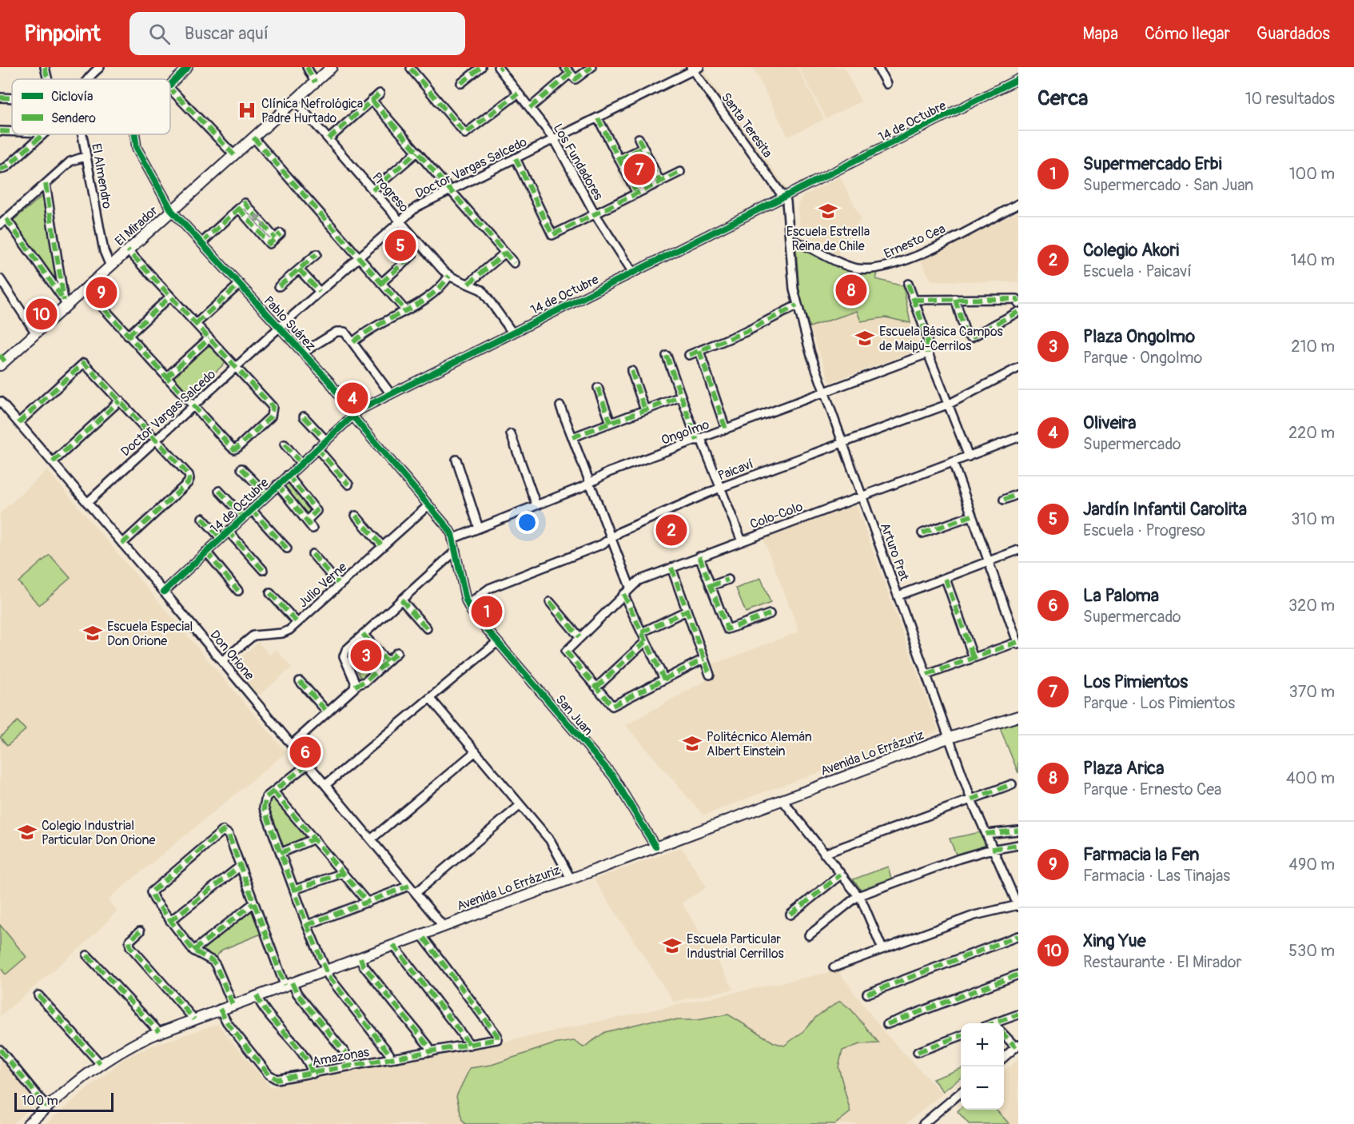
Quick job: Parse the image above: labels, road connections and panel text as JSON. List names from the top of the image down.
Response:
{
  "streets": {
    "main road": ["El Mirador", "Avenida Lo Errázuriz"],
    "street": [
      "14 de Octubre",
      "Santa Teresita",
      "Los Fundadores",
      "Doctor Vargas Salcedo",
      "El Almendro",
      "Progreso",
      "Ernesto Cea",
      "Pablo Suárez",
      "Ongolmo",
      "Paicaví",
      "Colo-Colo",
      "Arturo Prat",
      "Julio Verne",
      "Don Orione",
      "San Juan",
      "Amazonas"
    ]
  },
  "crossings": [
    ["14 de Octubre", "Santa Teresita"],
    ["14 de Octubre", "Los Fundadores"],
    ["14 de Octubre", "Progreso"],
    ["14 de Octubre", "Pablo Suárez"],
    ["14 de Octubre", "Arturo Prat"],
    ["14 de Octubre", "Don Orione"],
    ["Santa Teresita", "Doctor Vargas Salcedo"],
    ["Santa Teresita", "Arturo Prat"],
    ["Los Fundadores", "Doctor Vargas Salcedo"],
    ["Doctor Vargas Salcedo", "Progreso"],
    ["Doctor Vargas Salcedo", "Pablo Suárez"],
    ["Doctor Vargas Salcedo", "Don Orione"],
    ["El Almendro", "El Mirador"],
    ["Progreso", "El Mirador"],
    ["El Mirador", "Pablo Suárez"],
    ["Ernesto Cea", "Arturo Prat"],
    ["Pablo Suárez", "Ongolmo"],
    ["Pablo Suárez", "Paicaví"],
    ["Pablo Suárez", "Julio Verne"],
    ["Pablo Suárez", "San Juan"],
    ["Ongolmo", "Arturo Prat"],
    ["Paicaví", "Arturo Prat"],
    ["Paicaví", "San Juan"],
    ["Colo-Colo", "Arturo Prat"],
    ["Arturo Prat", "Avenida Lo Errázuriz"],
    ["Julio Verne", "Don Orione"],
    ["Don Orione", "Avenida Lo Errázuriz"],
    ["San Juan", "Avenida Lo Errázuriz"],
    ["Avenida Lo Errázuriz", "Amazonas"]
  ],
  "places": {
    "hospital": ["Clínica Nefrológica Padre Hurtado"],
    "school or university": [
      "Escuela Estrella Reina de Chile",
      "Escuela Básica Campos de Maipú-Cerrilos",
      "Escuela Especial Don Orione",
      "Politécnico Alemán Albert Einstein",
      "Colegio Industrial Particular Don Orione",
      "Escuela Particular Industrial Cerrillos"
    ]
  },
  "legend": ["Ciclovía", "Sendero"],
  "scale_bar": "100 m",
  "page": {
    "header": "Pinpoint",
    "search": "Buscar aquí",
    "nav": ["Mapa", "Cómo llegar", "Guardados"],
    "heading": ["Cerca", "10 resultados"],
    "list": [
      {
        "mark": "1",
        "name": "Supermercado Erbi",
        "note": "Supermercado · San Juan",
        "value": "100 m"
      },
      {
        "mark": "2",
        "name": "Colegio Akori",
        "note": "Escuela · Paicaví",
        "value": "140 m"
      },
      {
        "mark": "3",
        "name": "Plaza Ongolmo",
        "note": "Parque · Ongolmo",
        "value": "210 m"
      },
      {
        "mark": "4",
        "name": "Oliveira",
        "note": "Supermercado",
        "value": "220 m"
      },
      {
        "mark": "5",
        "name": "Jardín Infantil Carolita",
        "note": "Escuela · Progreso",
        "value": "310 m"
      },
      {
        "mark": "6",
        "name": "La Paloma",
        "note": "Supermercado",
        "value": "320 m"
      },
      {
        "mark": "7",
        "name": "Los Pimientos",
        "note": "Parque · Los Pimientos",
        "value": "370 m"
      },
      {
        "mark": "8",
        "name": "Plaza Arica",
        "note": "Parque · Ernesto Cea",
        "value": "400 m"
      },
      {
        "mark": "9",
        "name": "Farmacia la Fen",
        "note": "Farmacia · Las Tinajas",
        "value": "490 m"
      },
      {
        "mark": "10",
        "name": "Xing Yue",
        "note": "Restaurante · El Mirador",
        "value": "530 m"
      }
    ],
    "pins": [
      "7",
      "5",
      "8",
      "9",
      "10",
      "4",
      "2",
      "1",
      "3",
      "6"
    ],
    "map_buttons": ["+", "−"],
    "scale": "100 m"
  }
}
